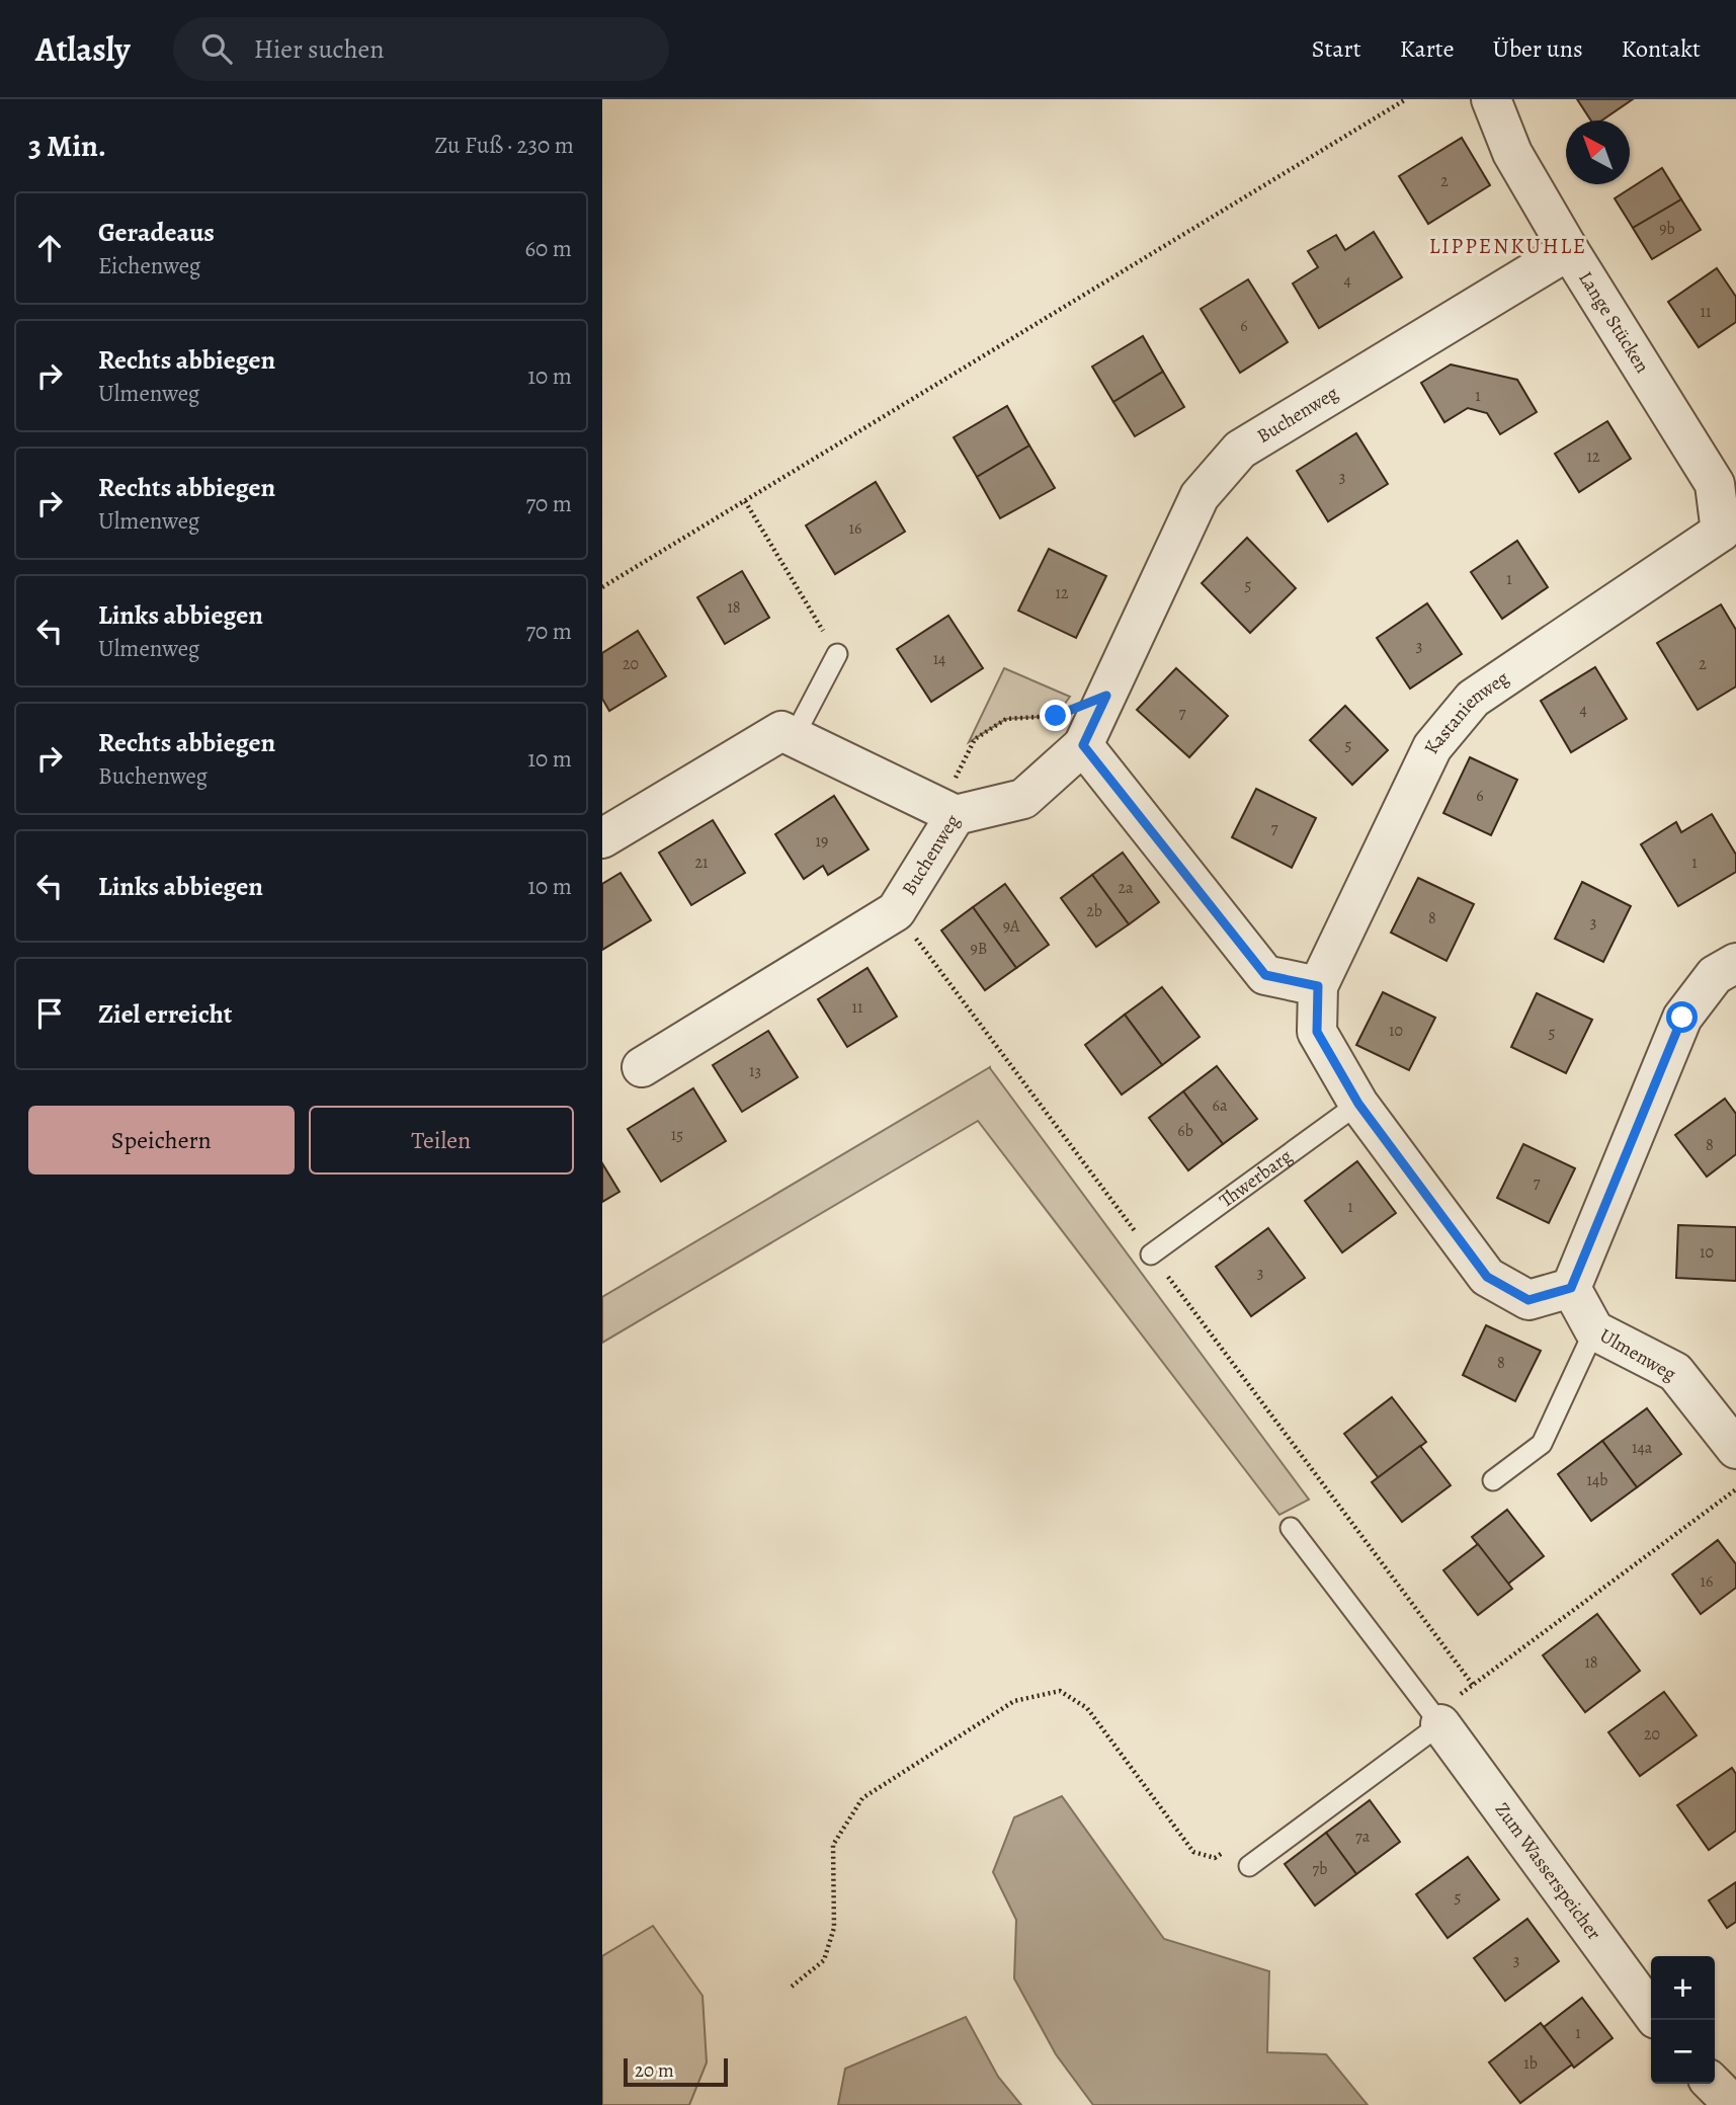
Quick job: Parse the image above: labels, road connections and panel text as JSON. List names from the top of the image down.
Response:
{
  "streets": {
    "street": [
      "Lange Stücken",
      "Buchenweg",
      "Kastanienweg",
      "Ulmenweg",
      "Zum Wasserspeicher"
    ],
    "lane": ["Thwerbarg"]
  },
  "crossings": [
    ["Lange Stücken", "Buchenweg"],
    ["Lange Stücken", "Kastanienweg"]
  ],
  "districts": ["LIPPENKUHLE"],
  "house_numbers": [
    "2",
    "9b",
    "4",
    "11",
    "6",
    "1",
    "12",
    "3",
    "16",
    "1",
    "5",
    "12",
    "18",
    "3",
    "14",
    "20",
    "2",
    "4",
    "7",
    "5",
    "6",
    "7",
    "19",
    "21",
    "1",
    "2a",
    "2b",
    "8",
    "3",
    "9A",
    "9B",
    "11",
    "10",
    "5",
    "13",
    "6a",
    "6b",
    "15",
    "8",
    "7",
    "1",
    "10",
    "3",
    "8",
    "14a",
    "14b",
    "16",
    "18",
    "20",
    "7a",
    "7b",
    "5",
    "3",
    "1",
    "1b"
  ],
  "scale_bar": "20 m",
  "north": "top left",
  "page": {
    "header": "Atlasly",
    "search": "Hier suchen",
    "nav": [
      "Start",
      "Karte",
      "Über uns",
      "Kontakt"
    ],
    "heading": ["3 Min.", "Zu Fuß · 230 m"],
    "list": [
      ["Geradeaus", "Eichenweg", "60 m"],
      ["Rechts abbiegen", "Ulmenweg", "10 m"],
      ["Rechts abbiegen", "Ulmenweg", "70 m"],
      ["Links abbiegen", "Ulmenweg", "70 m"],
      ["Rechts abbiegen", "Buchenweg", "10 m"],
      ["Links abbiegen", "10 m"],
      "Ziel erreicht"
    ],
    "buttons": ["Speichern", "Teilen"],
    "map_buttons": ["+", "−"],
    "scale": "20 m"
  }
}
